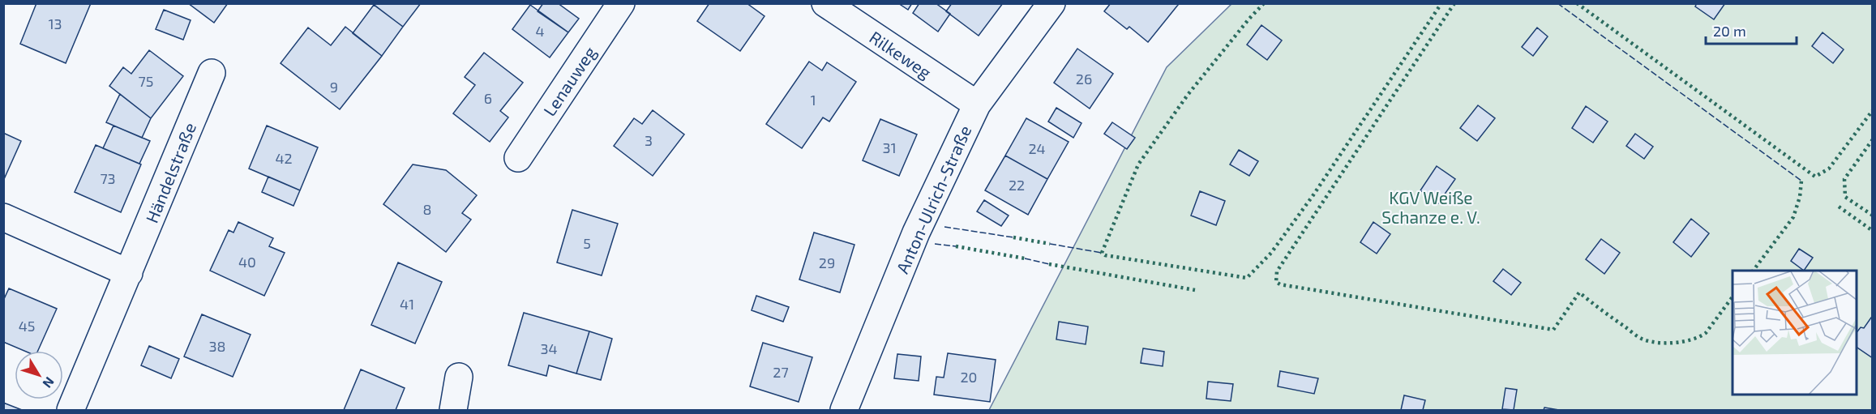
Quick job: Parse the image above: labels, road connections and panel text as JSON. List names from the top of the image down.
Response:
{
  "streets": {
    "street": [
      "Rilkeweg",
      "Lenauweg",
      "Händelstraße",
      "Anton-Ulrich-Straße"
    ]
  },
  "crossings": [
    ["Rilkeweg", "Anton-Ulrich-Straße"]
  ],
  "parks": ["KGV Weiße Schanze e. V."],
  "house_numbers": [
    "13",
    "4",
    "26",
    "75",
    "9",
    "6",
    "1",
    "3",
    "31",
    "24",
    "42",
    "73",
    "22",
    "8",
    "5",
    "40",
    "29",
    "41",
    "45",
    "38",
    "34",
    "27",
    "20"
  ],
  "scale_bar": "20 m",
  "north": "bottom right"
}
